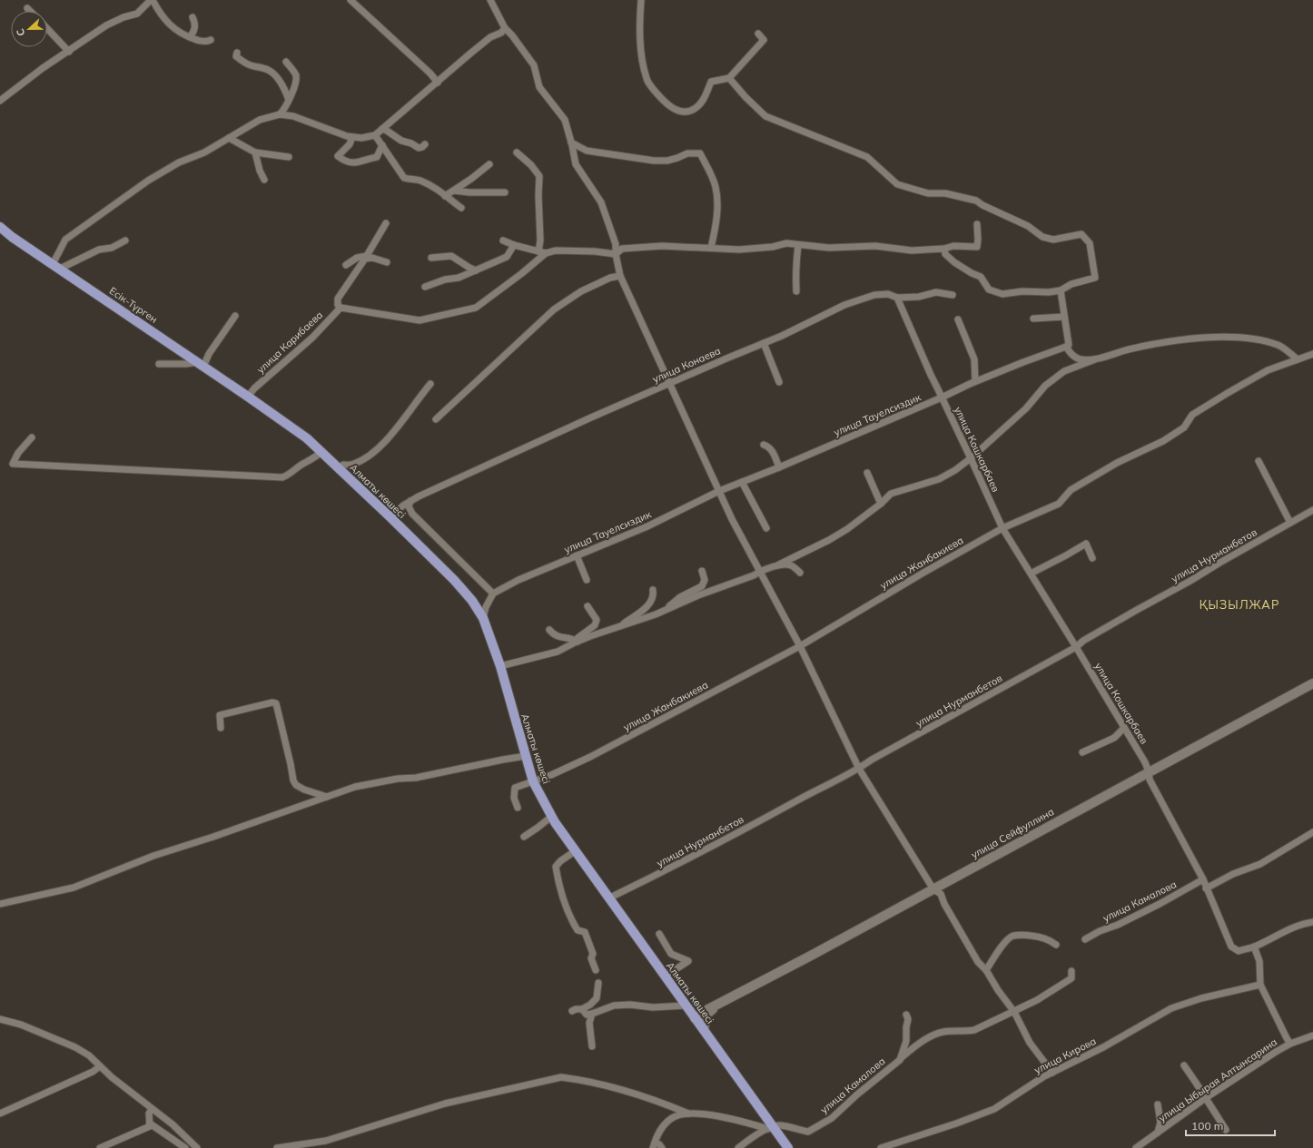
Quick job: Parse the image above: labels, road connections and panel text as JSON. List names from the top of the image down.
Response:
{
  "streets": {
    "main road": ["Есік-Түрген", "Алматы көшесі"],
    "street": [
      "улица Карибаева",
      "улица Конаева",
      "улица Тауелсиздик",
      "улица Кошкарбаев",
      "улица Нурманбетов",
      "улица Жанбакиева",
      "улица Сейфуллина",
      "улица Камалова",
      "улица Кирова",
      "улица Ыбырая Алтынсарина"
    ]
  },
  "crossings": [
    ["Есік-Түрген", "улица Карибаева"],
    ["Есік-Түрген", "Алматы көшесі"],
    ["улица Карибаева", "Алматы көшесі"],
    ["улица Конаева", "Алматы көшесі"],
    ["улица Тауелсиздик", "улица Кошкарбаев"],
    ["улица Кошкарбаев", "улица Нурманбетов"],
    ["улица Кошкарбаев", "улица Жанбакиева"],
    ["улица Кошкарбаев", "улица Сейфуллина"],
    ["улица Кошкарбаев", "улица Камалова"],
    ["Алматы көшесі", "улица Нурманбетов"],
    ["Алматы көшесі", "улица Жанбакиева"],
    ["Алматы көшесі", "улица Сейфуллина"],
    ["Алматы көшесі", "улица Камалова"]
  ],
  "districts": ["ҚЫЗЫЛЖАР"],
  "scale_bar": "100 m",
  "north": "left"
}
